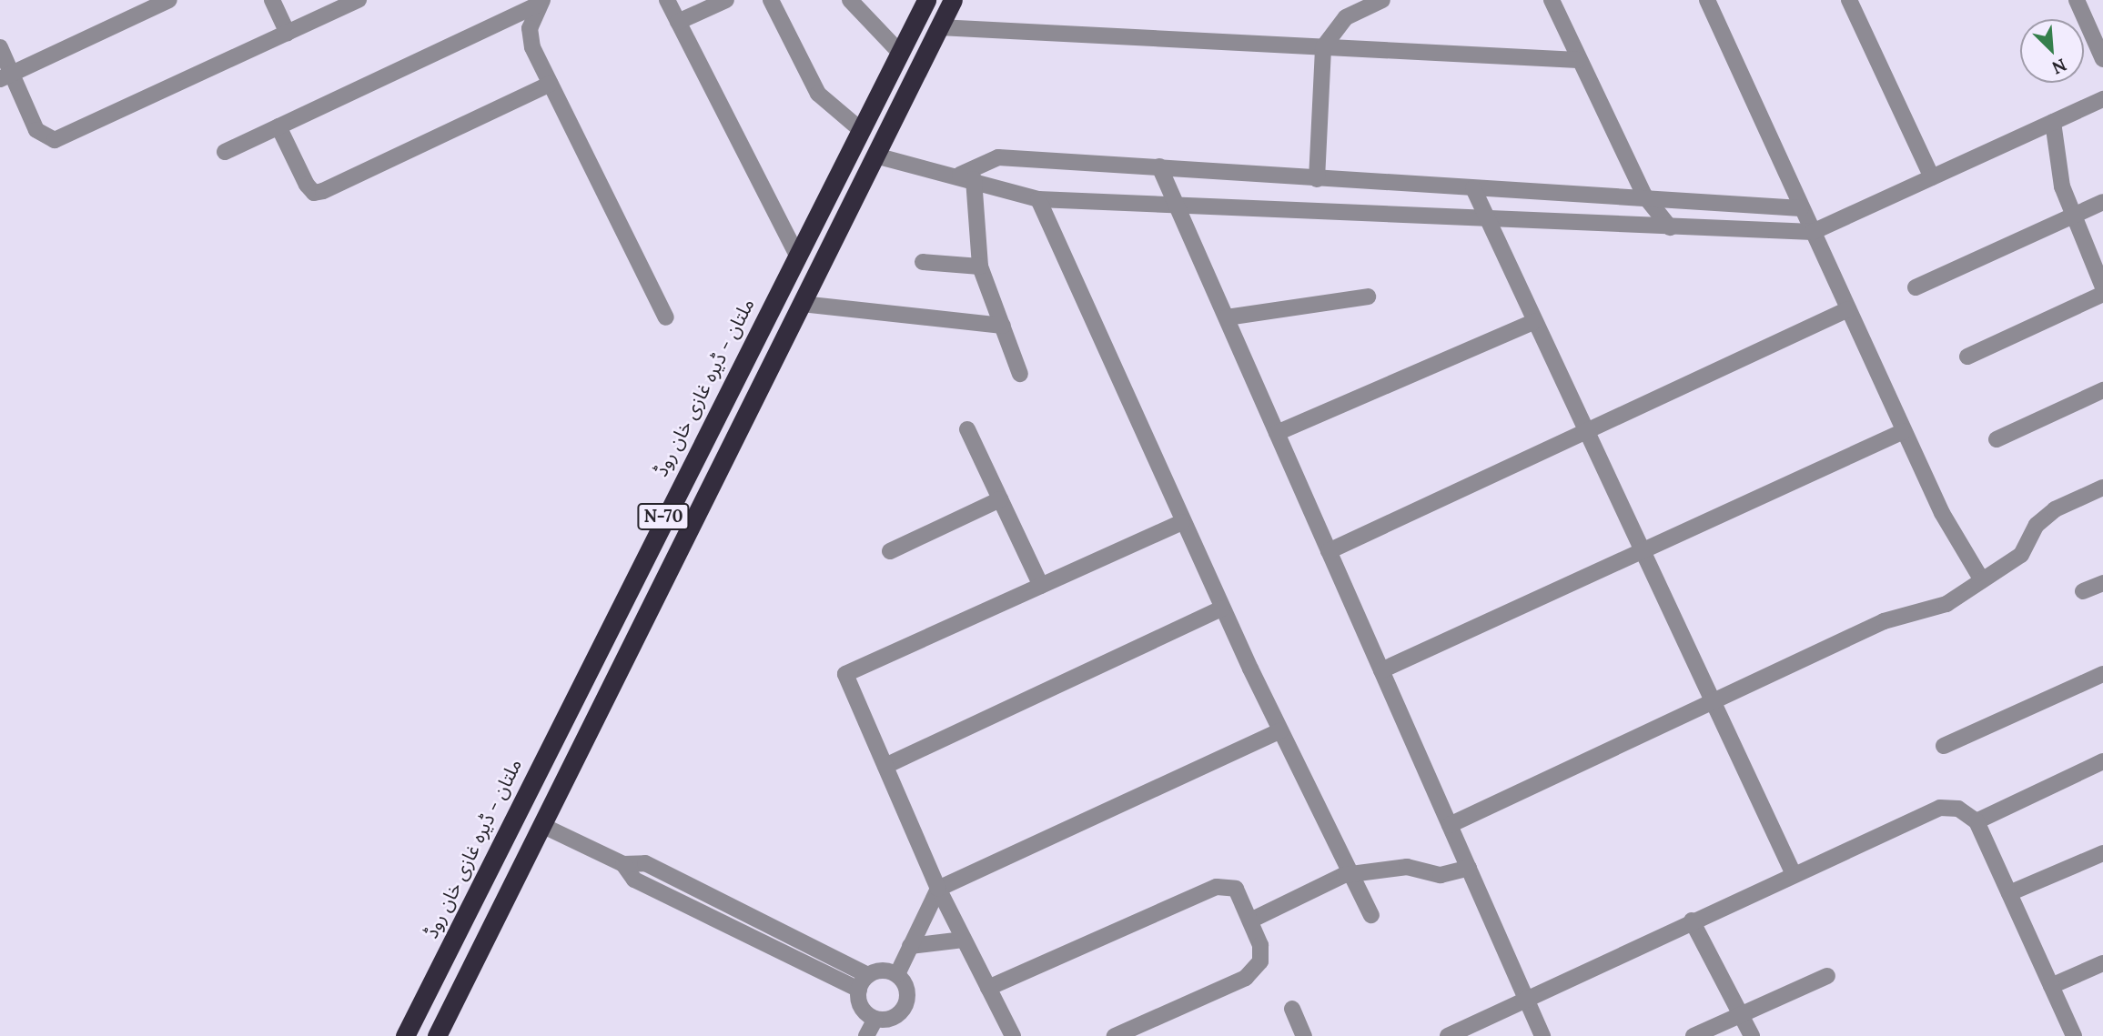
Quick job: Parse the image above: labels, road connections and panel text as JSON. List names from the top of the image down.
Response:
{
  "streets": {
    "highway": ["ملتان - ڈیرہ غازی خان روڈ", "N-70"]
  },
  "north": "bottom right"
}
